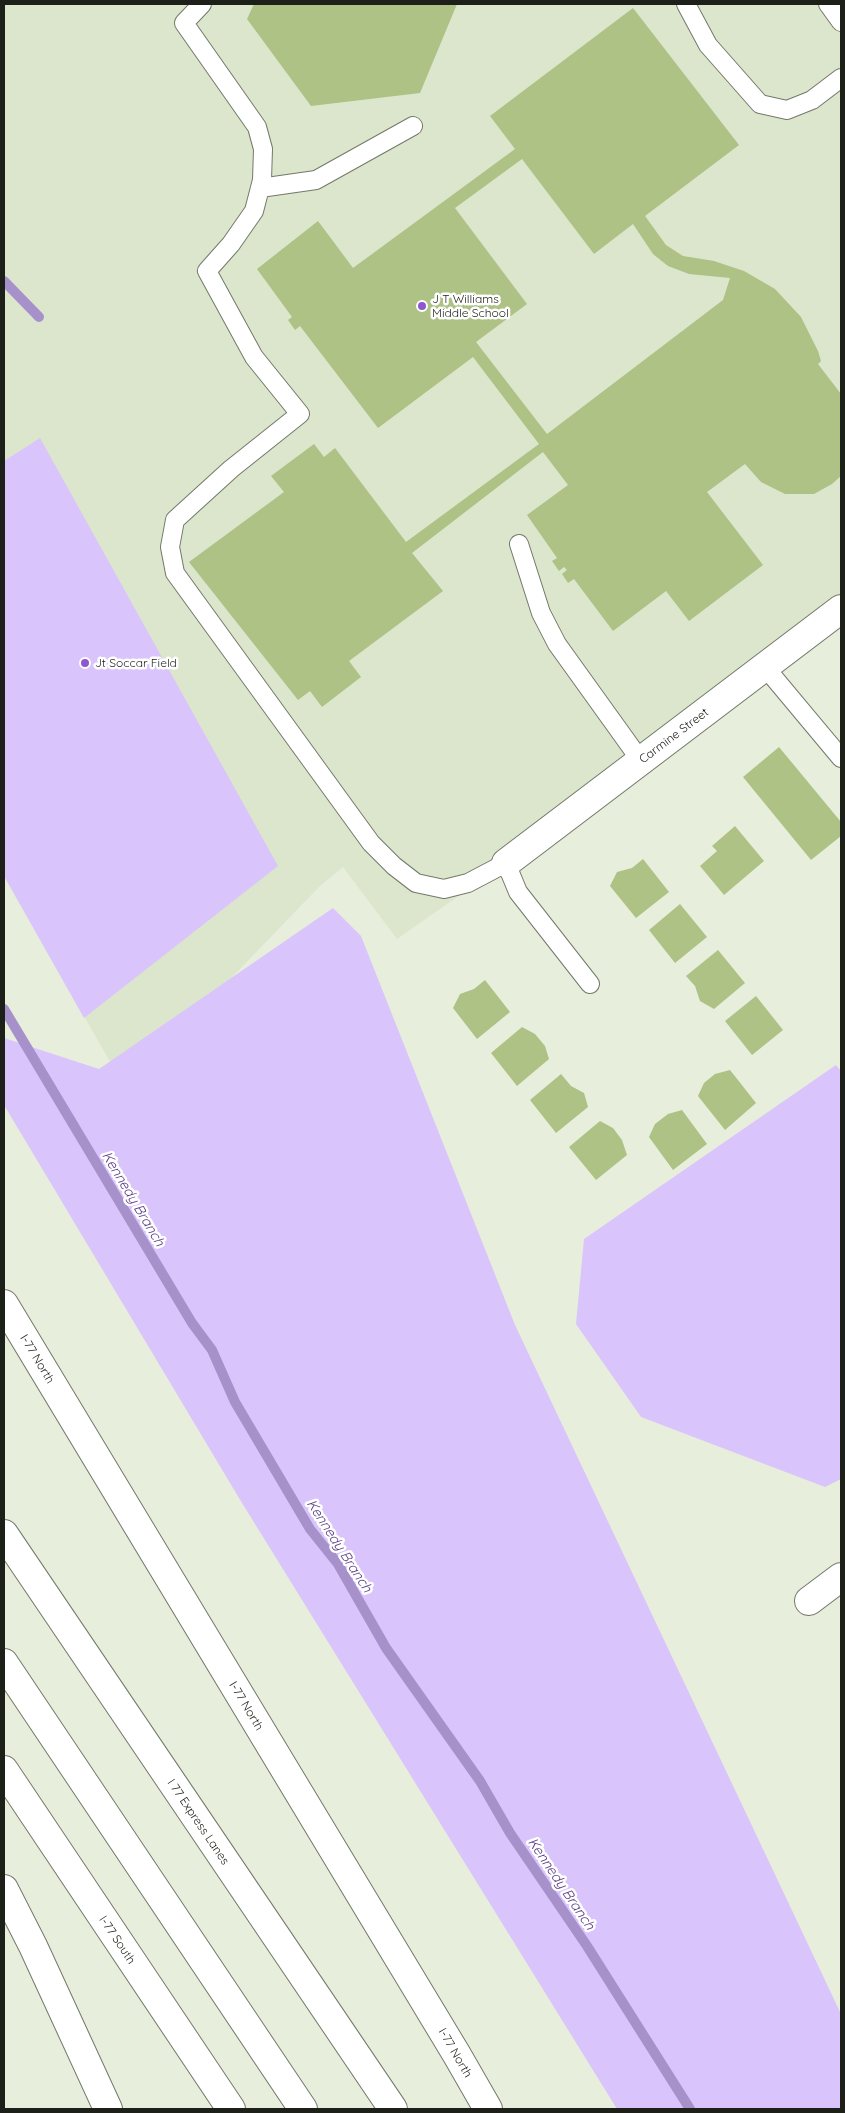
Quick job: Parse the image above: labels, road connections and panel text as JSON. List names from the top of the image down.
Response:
{
  "streets": {
    "main road": [
      "Carmine Street",
      "I-77 North",
      "I 77 Express Lanes",
      "I-77 South"
    ]
  },
  "water": ["Kennedy Branch"],
  "places": ["J T Williams Middle School", "Jt Soccar Field"]
}
